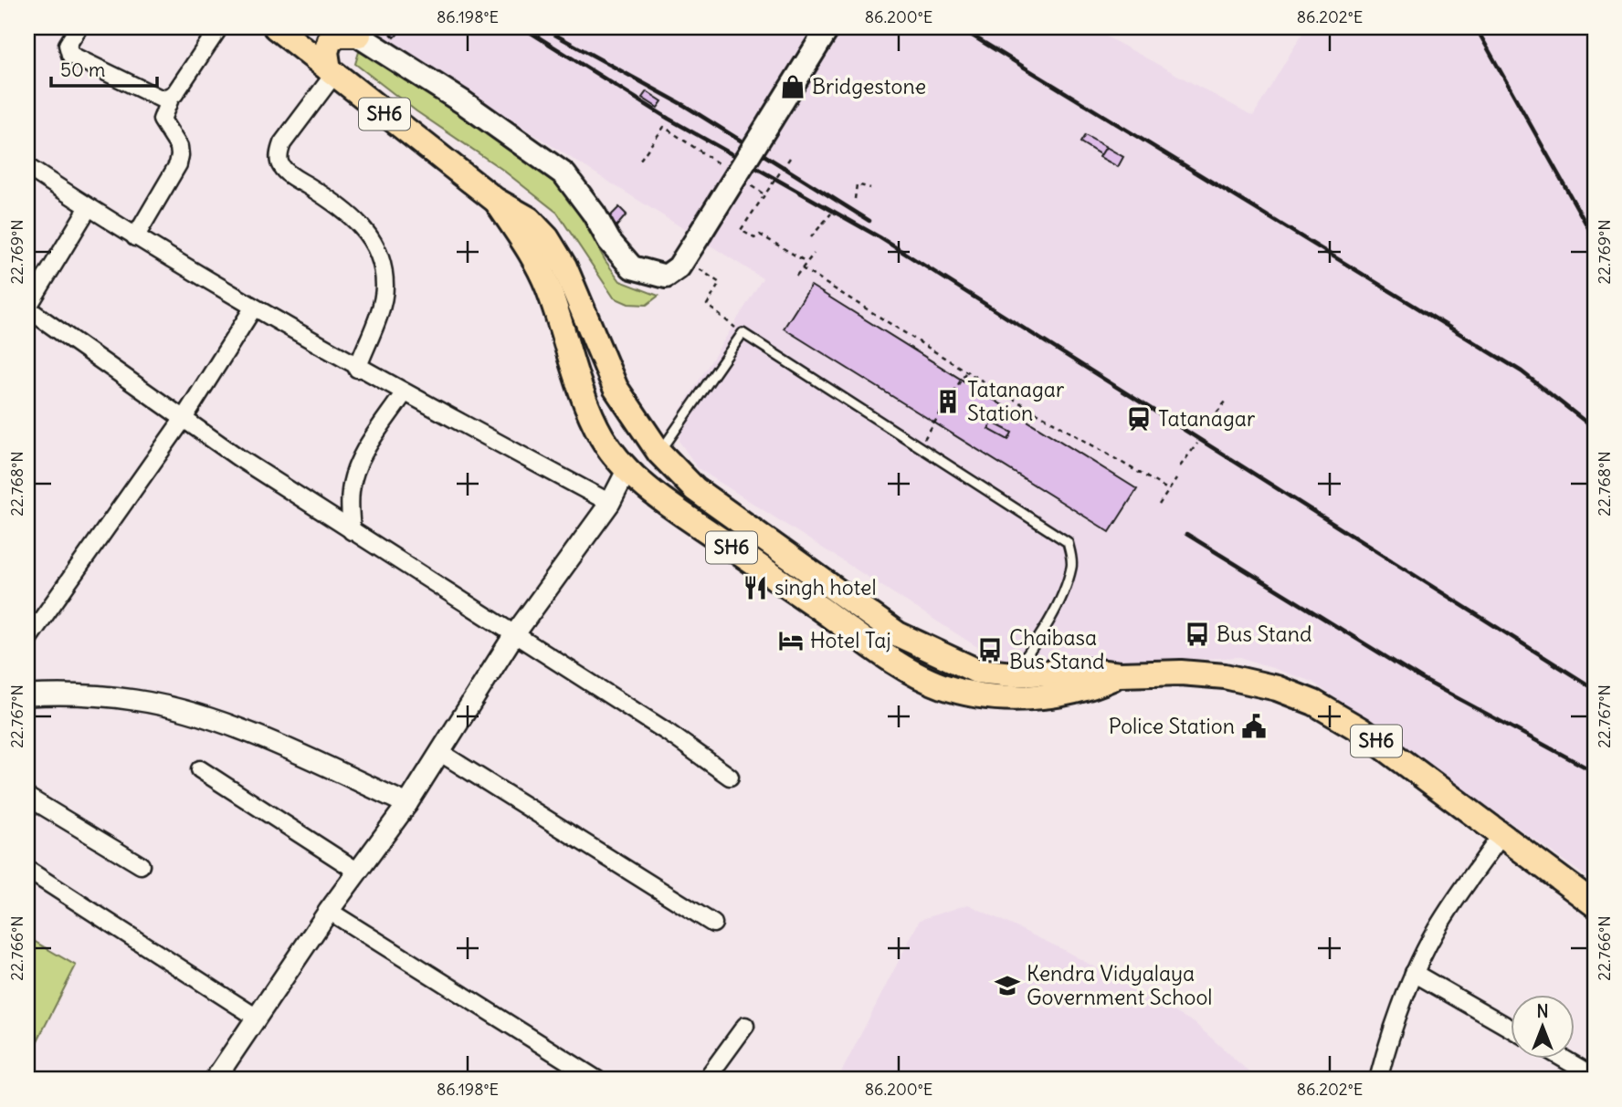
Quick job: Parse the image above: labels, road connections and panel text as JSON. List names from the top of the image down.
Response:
{
  "streets": {
    "main road": ["SH6"]
  },
  "places": {
    "shop": ["Bridgestone"],
    "building": ["Tatanagar Station"],
    "station": ["Tatanagar"],
    "restaurant": ["singh hotel"],
    "bus stop": ["Bus Stand", "Chaibasa Bus Stand"],
    "hotel": ["Hotel Taj"],
    "public building": ["Police Station"],
    "school or university": ["Kendra Vidyalaya Government School"]
  },
  "scale_bar": "50 m",
  "north": "top",
  "coordinates": [
    "86.198°E",
    "86.200°E",
    "86.202°E",
    "22.769°N",
    "22.768°N",
    "22.767°N",
    "22.766°N"
  ]
}
